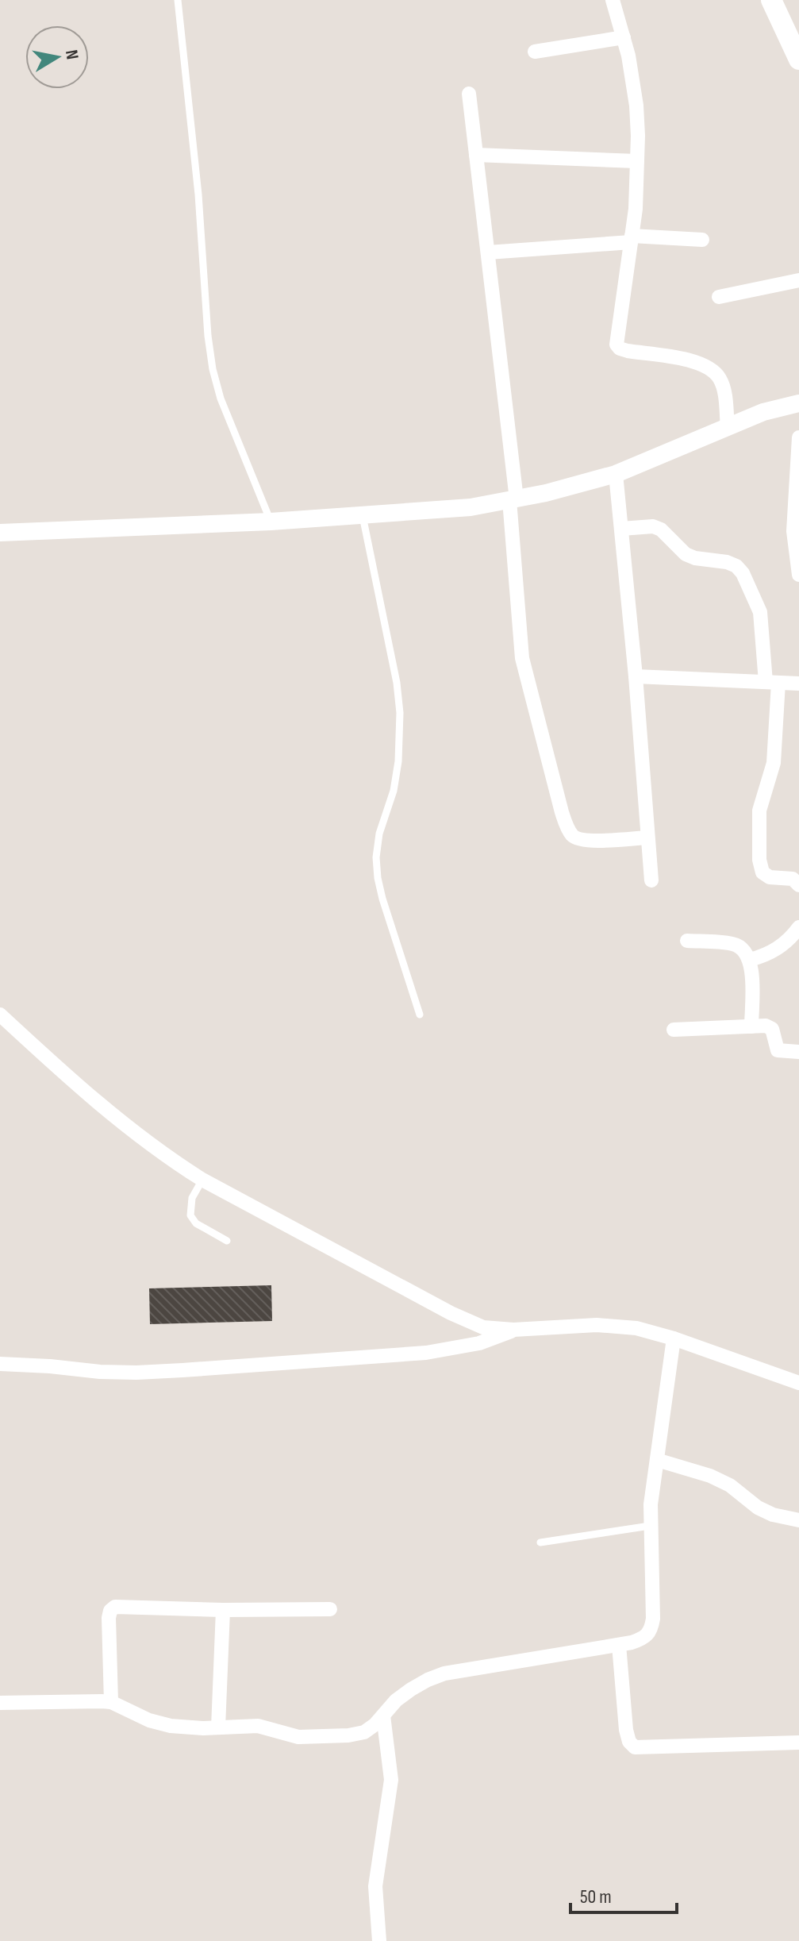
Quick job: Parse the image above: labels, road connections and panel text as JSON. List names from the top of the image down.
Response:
{
  "scale_bar": "50 m",
  "north": "right"
}
